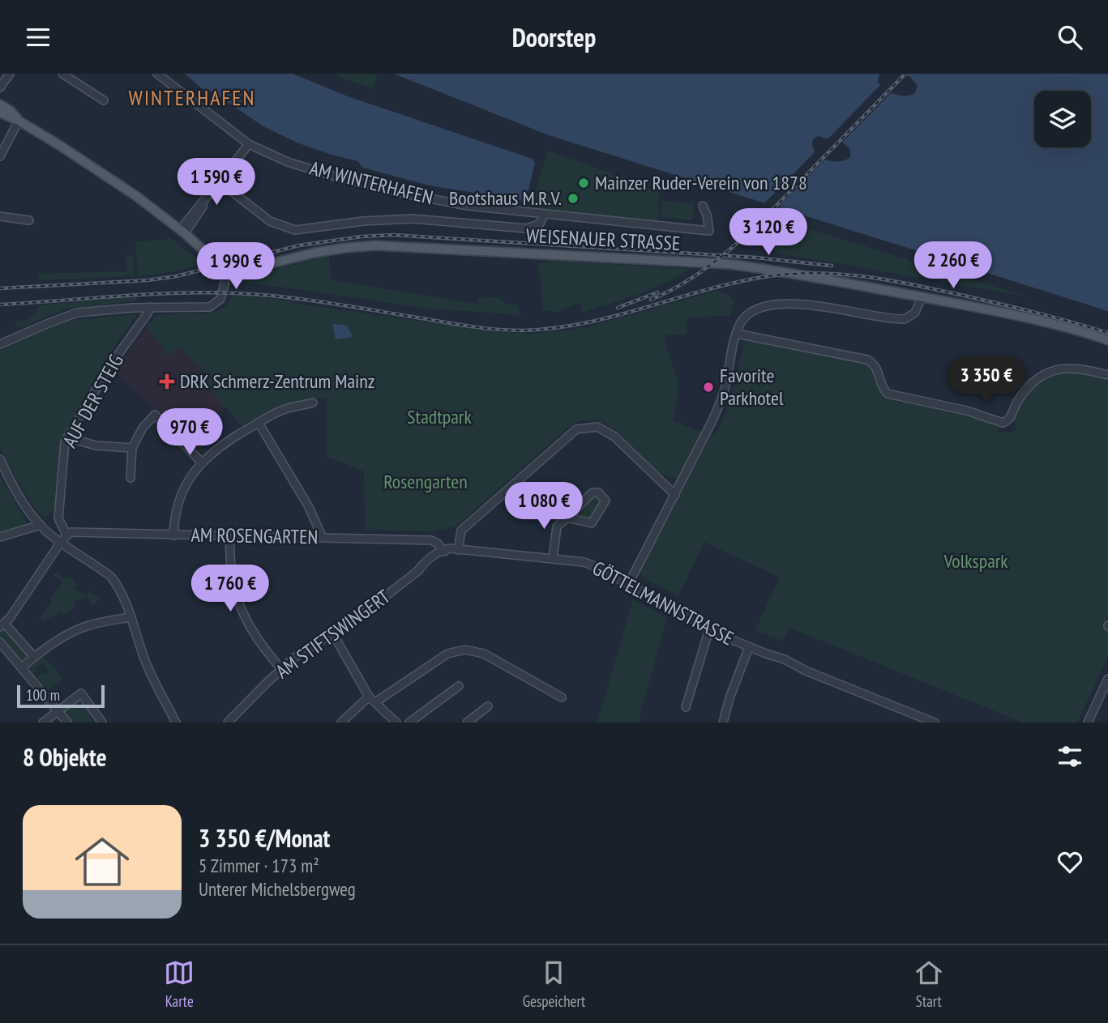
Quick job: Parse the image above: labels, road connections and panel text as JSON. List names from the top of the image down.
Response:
{
  "streets": {
    "main road": ["WEISENAUER STRASSE"],
    "street": [
      "AM WINTERHAFEN",
      "AUF DER STEIG",
      "AM ROSENGARTEN",
      "GÖTTELMANNSTRASSE",
      "AM STIFTSWINGERT"
    ]
  },
  "crossings": [
    ["AUF DER STEIG", "AM ROSENGARTEN"],
    ["AM ROSENGARTEN", "GÖTTELMANNSTRASSE"],
    ["AM ROSENGARTEN", "AM STIFTSWINGERT"],
    ["GÖTTELMANNSTRASSE", "AM STIFTSWINGERT"]
  ],
  "districts": ["WINTERHAFEN"],
  "parks": ["Stadtpark", "Rosengarten", "Volkspark"],
  "places": {
    "other": ["Mainzer Ruder-Verein von 1878", "Bootshaus M.R.V.", "Favorite Parkhotel"],
    "health": ["DRK Schmerz-Zentrum Mainz"]
  },
  "scale_bar": "100 m",
  "page": {
    "header": "Doorstep",
    "price": [
      "1 590 €",
      "3 120 €",
      "2 260 €",
      "1 990 €",
      "3 350 €",
      "970 €",
      "1 080 €",
      "1 760 €"
    ],
    "scale": "100 m",
    "heading": "8 Objekte",
    "list": [
      {
        "name": "3 350 €/Monat",
        "note": "5 Zimmer · 173 m² · Unterer Michelsbergweg"
      }
    ],
    "tabs": ["Karte", "Gespeichert", "Start"]
  }
}
